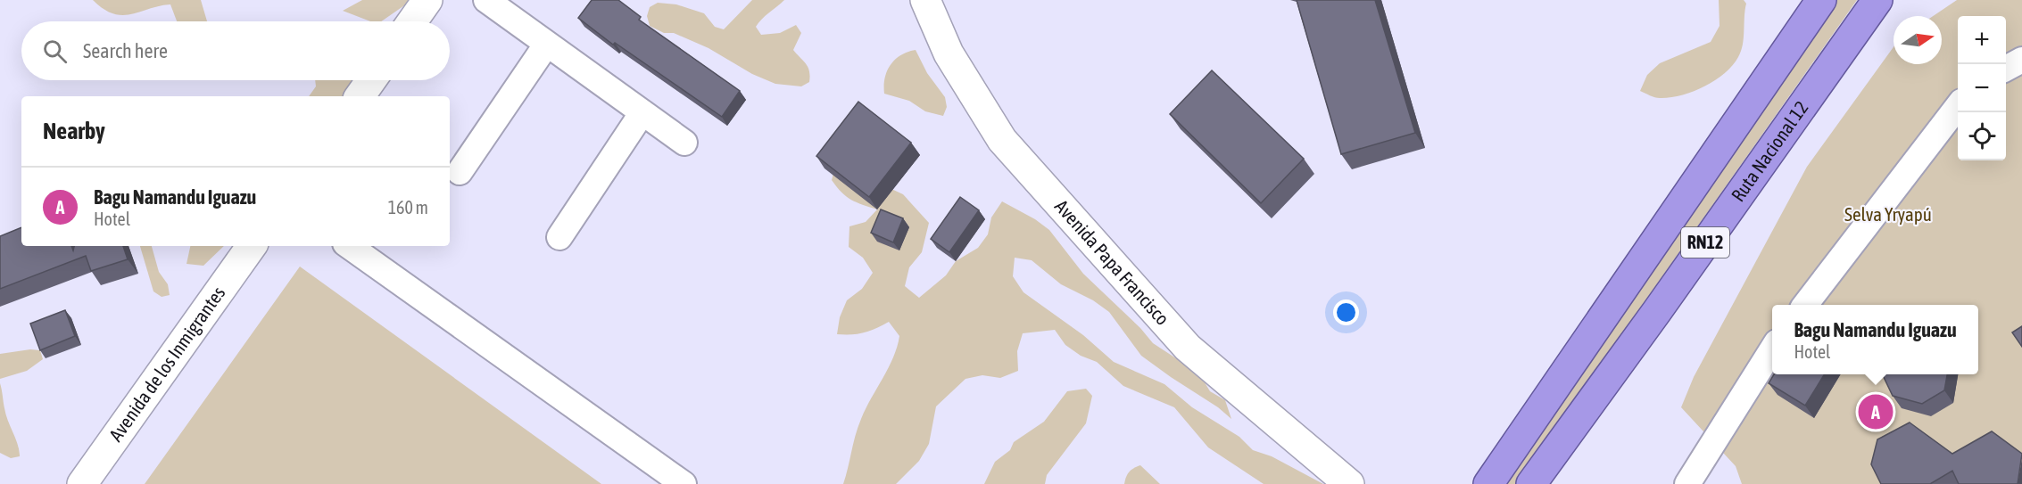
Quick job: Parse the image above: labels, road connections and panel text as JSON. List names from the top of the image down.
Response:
{
  "streets": {
    "highway": ["Ruta Nacional 12", "RN12"],
    "main road": ["Avenida Papa Francisco", "Avenida de los Inmigrantes"]
  },
  "parks": ["Selva Yryapú"],
  "north": "right",
  "page": {
    "map_buttons": ["+", "−"],
    "search": "Search here",
    "heading": "Nearby",
    "list": [
      {
        "mark": "A",
        "name": "Bagu Namandu Iguazu",
        "note": "Hotel",
        "value": "160 m"
      }
    ],
    "popup": ["Bagu Namandu Iguazu", "Hotel"],
    "pins": "A"
  }
}
